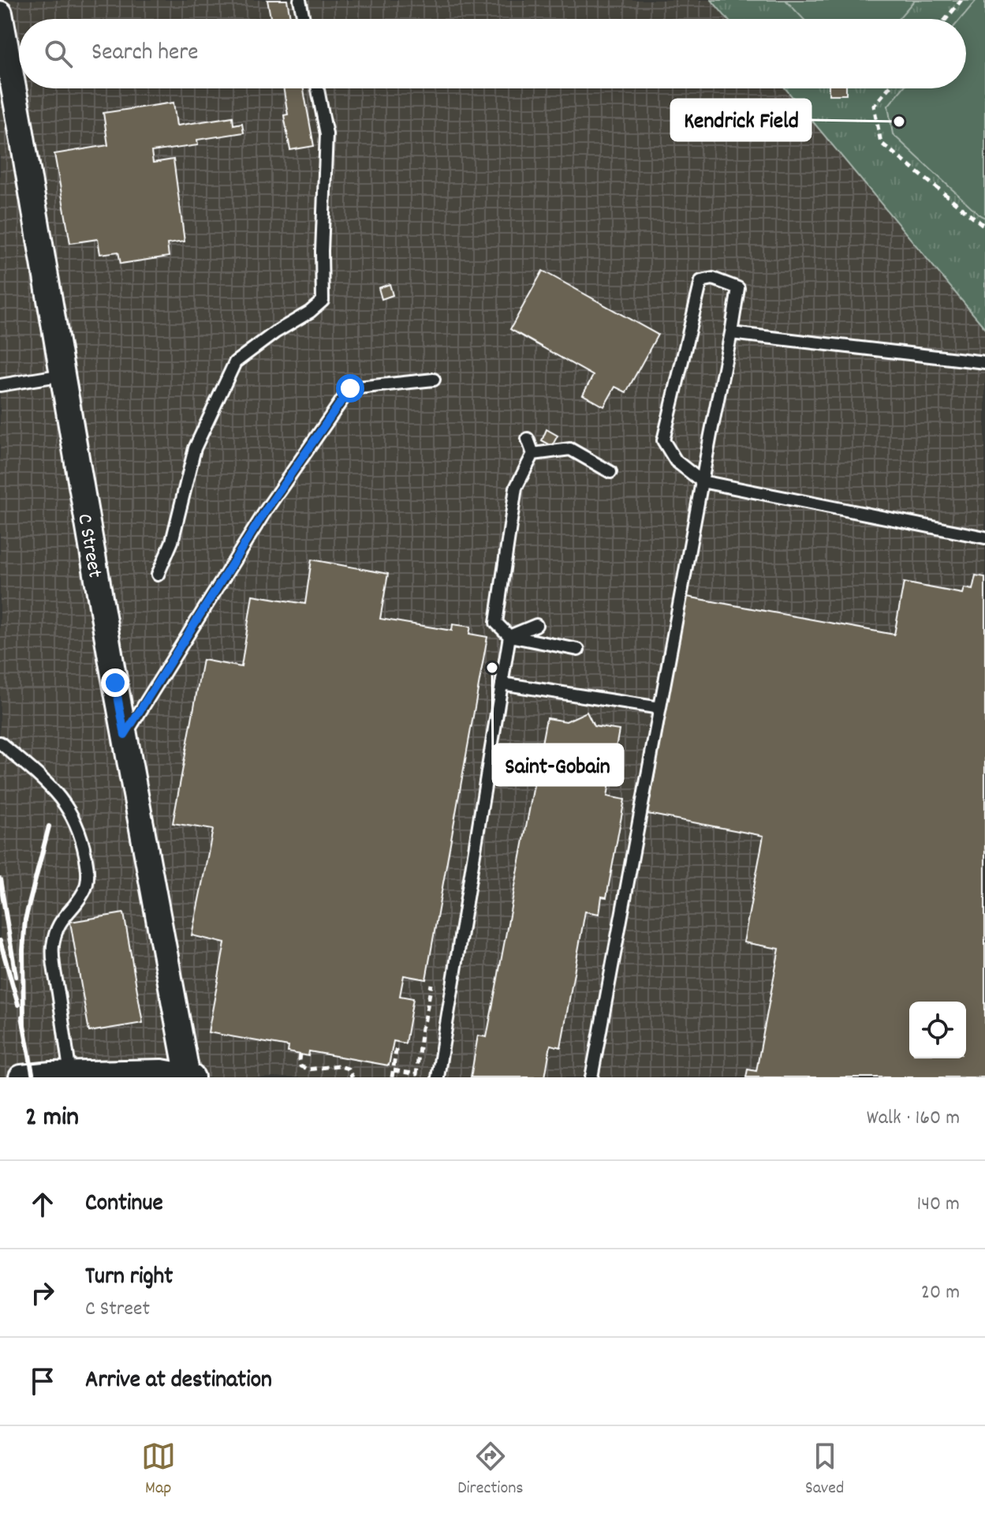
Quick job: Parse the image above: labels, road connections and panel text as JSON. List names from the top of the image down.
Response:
{
  "streets": {
    "street": ["C Street"]
  },
  "places": ["Kendrick Field", "Saint-Gobain"],
  "page": {
    "search": "Search here",
    "heading": ["2 min", "Walk · 160 m"],
    "list": [
      ["Continue", "140 m"],
      ["Turn right", "C Street", "20 m"],
      "Arrive at destination"
    ],
    "nav": ["Map", "Directions", "Saved"]
  }
}
